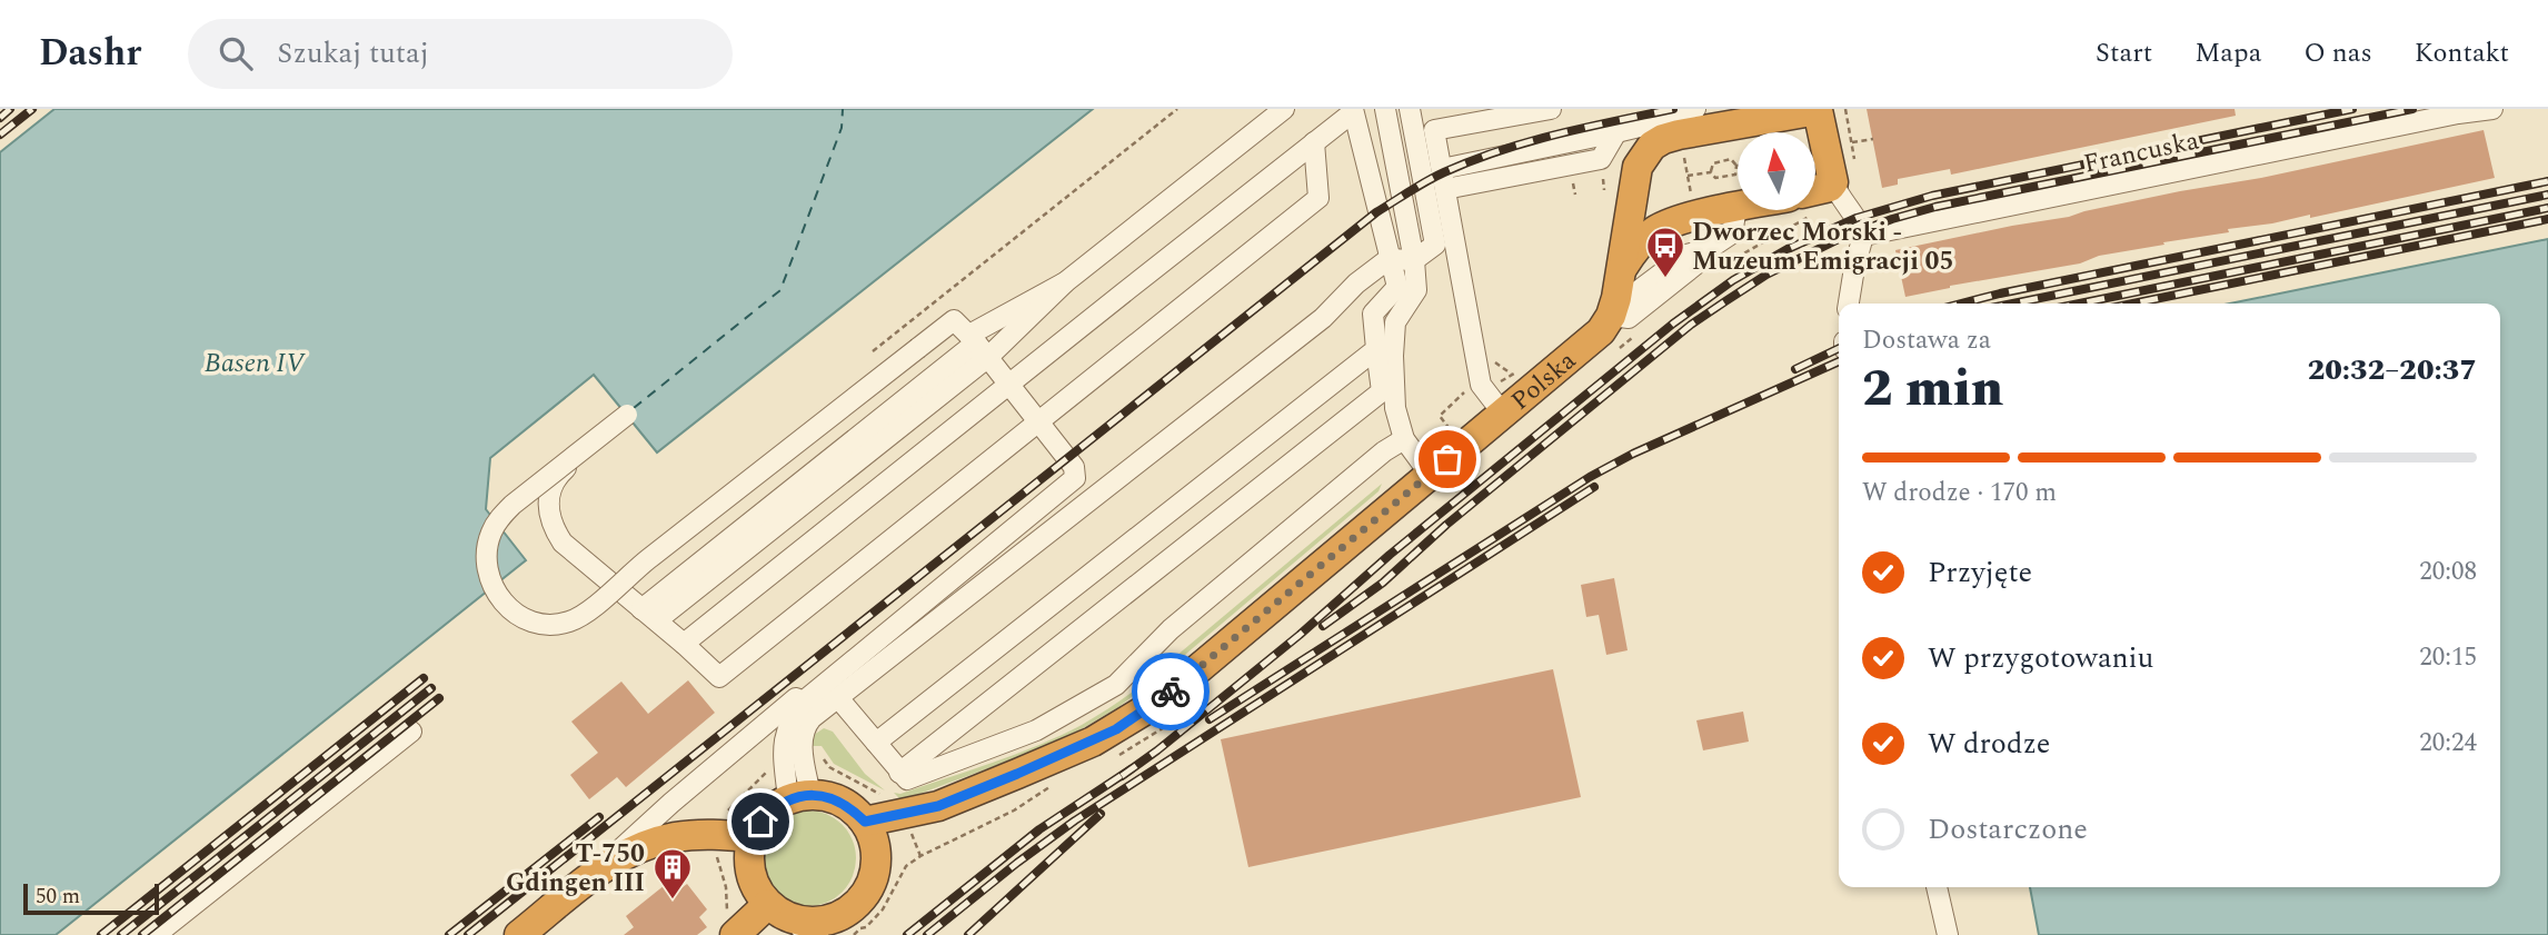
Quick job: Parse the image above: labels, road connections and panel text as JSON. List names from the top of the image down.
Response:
{
  "streets": {
    "highway": ["Polska"],
    "lane": ["Francuska"]
  },
  "water": ["Basen IV"],
  "places": {
    "bus stop": ["Dworzec Morski - Muzeum Emigracji 05"],
    "building": ["T-750 Gdingen III"]
  },
  "scale_bar": "50 m",
  "north": "top",
  "page": {
    "header": "Dashr",
    "search": "Szukaj tutaj",
    "nav": [
      "Start",
      "Mapa",
      "O nas",
      "Kontakt"
    ],
    "heading": ["2 min", "Dostawa za", "20:32–20:37"],
    "bar": "W drodze · 170 m",
    "list": [
      ["Przyjęte", "20:08"],
      ["W przygotowaniu", "20:15"],
      ["W drodze", "20:24"],
      "Dostarczone"
    ],
    "scale": "50 m"
  }
}
